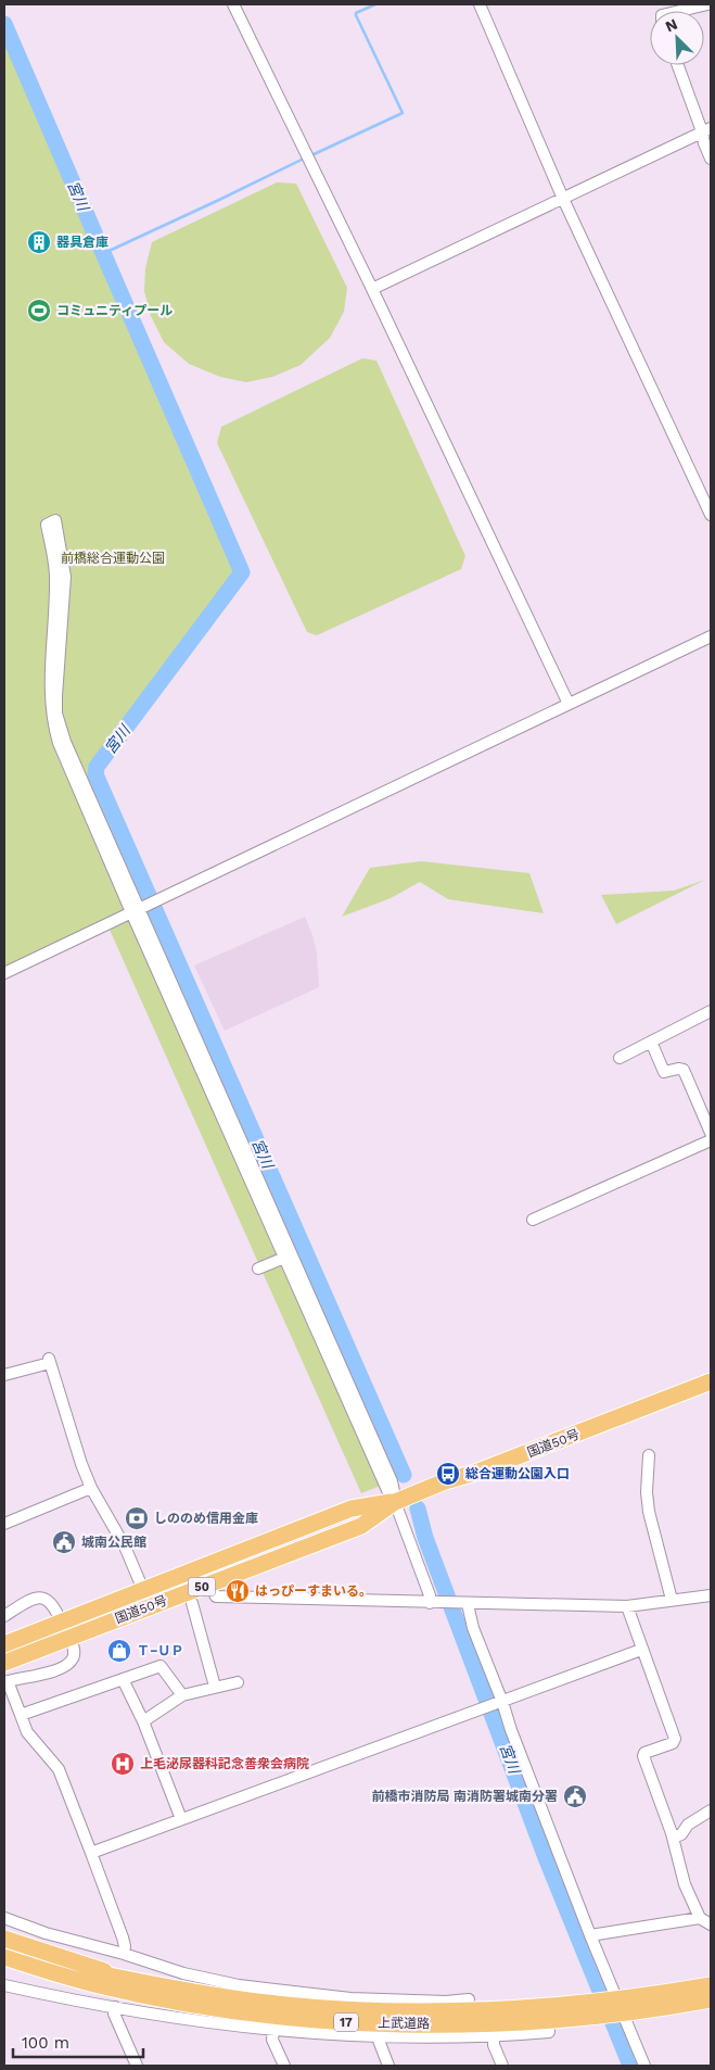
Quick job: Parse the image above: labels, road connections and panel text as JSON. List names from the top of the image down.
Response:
{
  "streets": {
    "highway": [
      "国道50号",
      "50",
      "17",
      "上武道路"
    ]
  },
  "crossings": [
    ["17", "上武道路"]
  ],
  "water": ["宮川"],
  "parks": ["前橋総合運動公園"],
  "places": {
    "building": ["器具倉庫"],
    "sports": ["コミュニティプール"],
    "bus stop": ["総合運動公園入口"],
    "bank": ["しののめ信用金庫"],
    "public building": ["城南公民館", "前橋市消防局 南消防署城南分署"],
    "restaurant": ["はっぴーすまいる。"],
    "shop": ["Ｔ−ＵＰ"],
    "hospital": ["上毛泌尿器科記念善衆会病院"]
  },
  "scale_bar": "100 m",
  "north": "top left"
}
